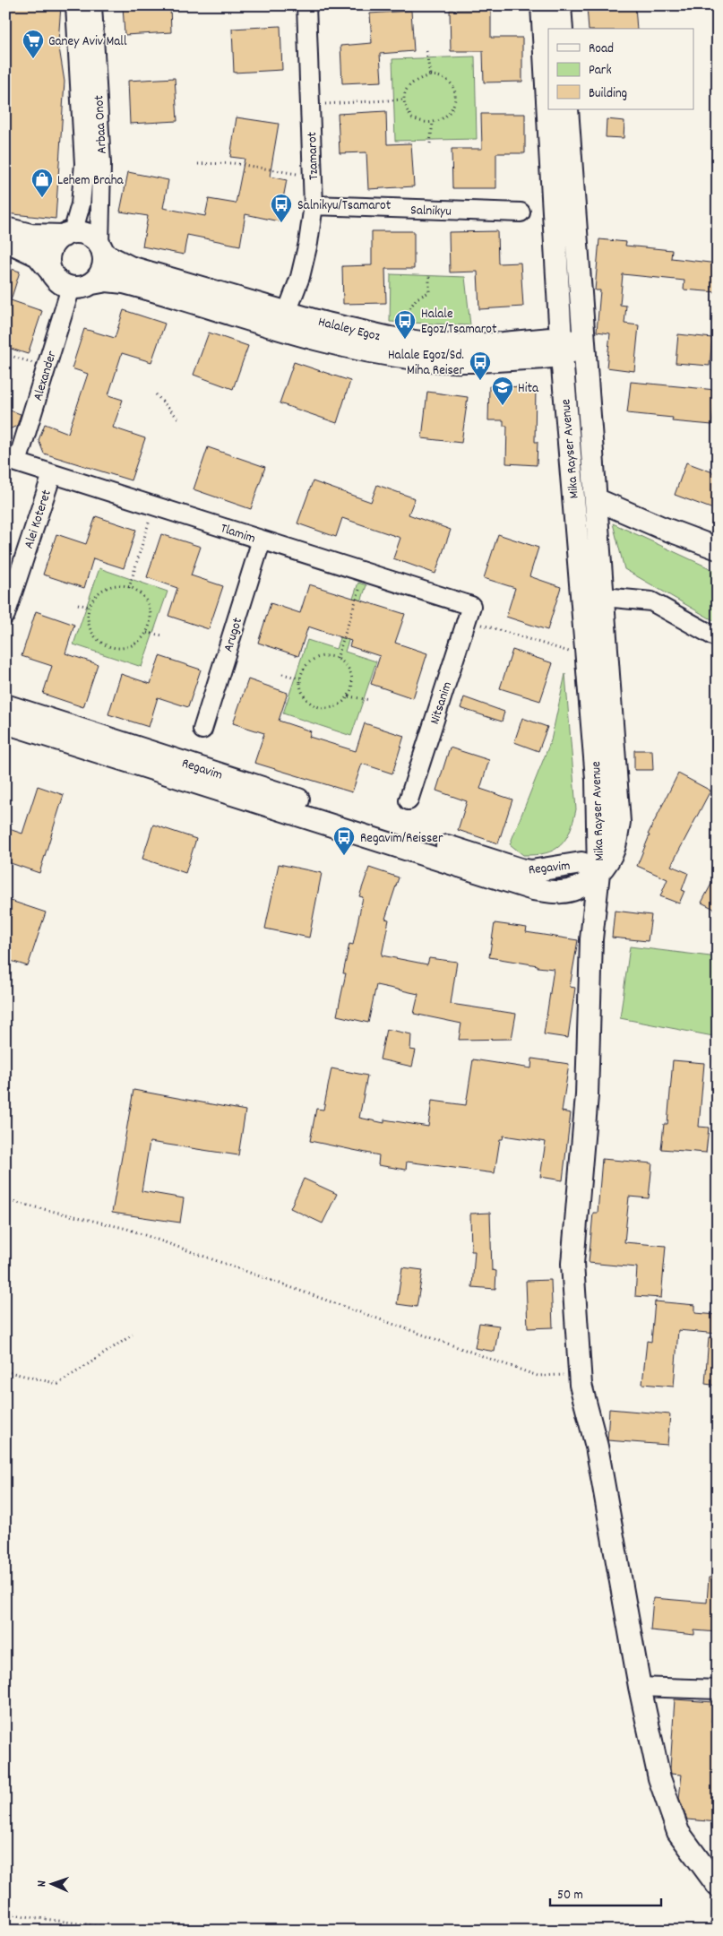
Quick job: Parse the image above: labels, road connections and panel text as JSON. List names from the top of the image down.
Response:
{
  "streets": {
    "street": [
      "Arbaa Onot",
      "Tzamarot",
      "Salnikyu",
      "Halaley Egoz",
      "Alexander",
      "Mika Rayser Avenue",
      "Alei Koteret",
      "Tlamim",
      "Arugot",
      "Nitsanim",
      "Regavim"
    ]
  },
  "crossings": [
    ["Arbaa Onot", "Halaley Egoz"],
    ["Arbaa Onot", "Alexander"],
    ["Tzamarot", "Salnikyu"],
    ["Tzamarot", "Halaley Egoz"],
    ["Halaley Egoz", "Alexander"],
    ["Halaley Egoz", "Mika Rayser Avenue"],
    ["Alexander", "Tlamim"],
    ["Mika Rayser Avenue", "Regavim"],
    ["Alei Koteret", "Tlamim"],
    ["Tlamim", "Arugot"],
    ["Tlamim", "Nitsanim"]
  ],
  "places": {
    "supermarket": ["Ganey Aviv Mall"],
    "shop": ["Lehem Braha"],
    "bus stop": [
      "Salnikyu/Tsamarot",
      "Halale Egoz/Tsamarot",
      "Halale Egoz/Sd. Miha Reiser",
      "Regavim/Reisser"
    ],
    "school or university": ["Hita"]
  },
  "legend": ["Road", "Park", "Building"],
  "scale_bar": "50 m",
  "north": "left"
}
